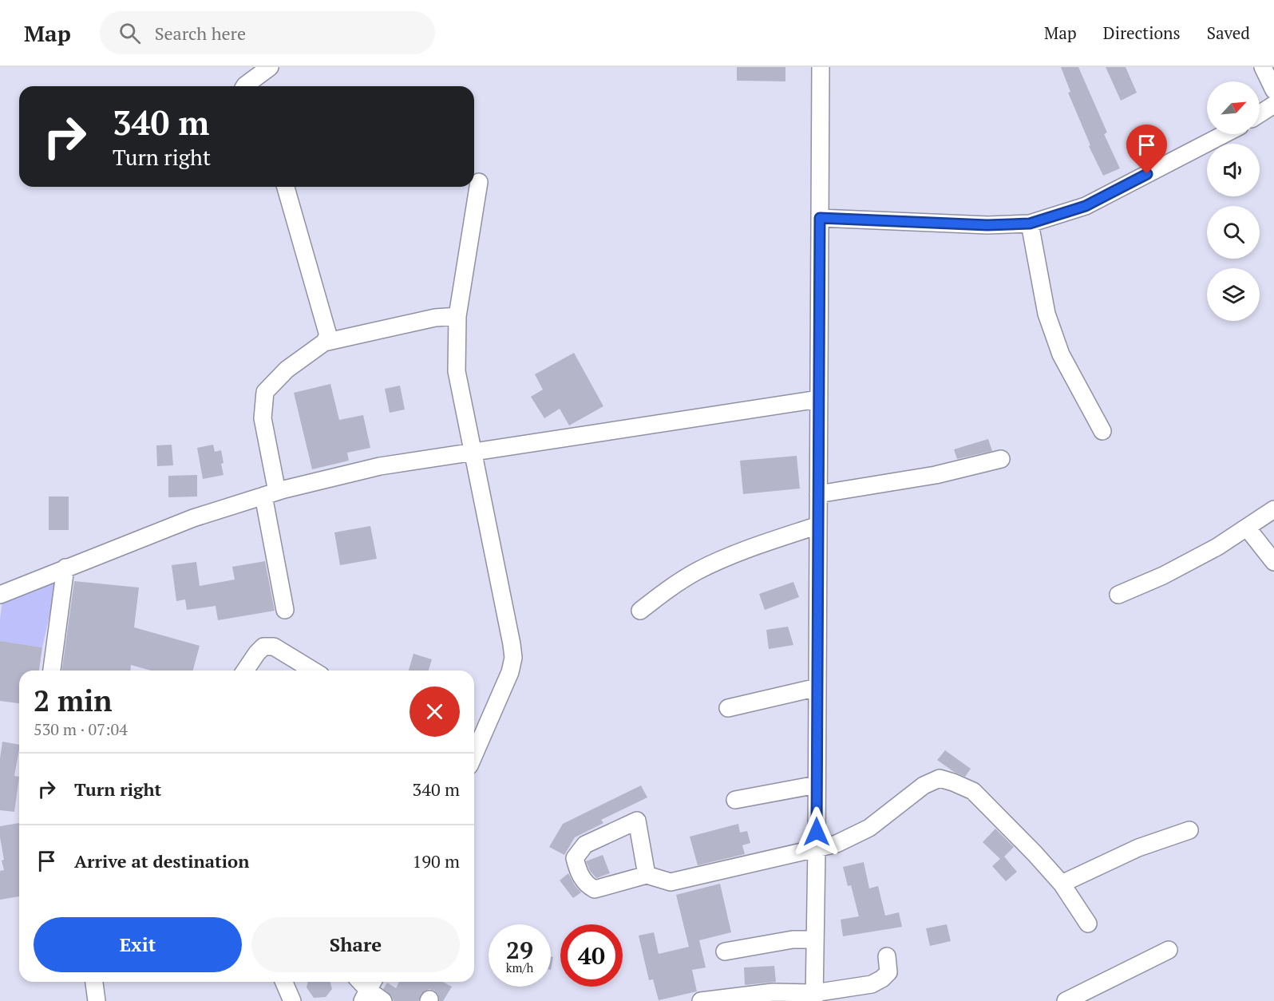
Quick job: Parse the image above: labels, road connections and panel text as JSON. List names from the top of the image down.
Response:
{
  "north": "top right",
  "page": {
    "header": "Map",
    "search": "Search here",
    "nav": ["Map", "Directions", "Saved"],
    "turn": ["340 m", "Turn right"],
    "heading": ["2 min", "530 m · 07:04"],
    "list": [
      {
        "name": "Turn right",
        "value": "340 m"
      },
      {
        "name": "Arrive at destination",
        "value": "190 m"
      }
    ],
    "buttons": ["Exit", "Share"],
    "speed": "29 km/h",
    "limit": "40"
  }
}
